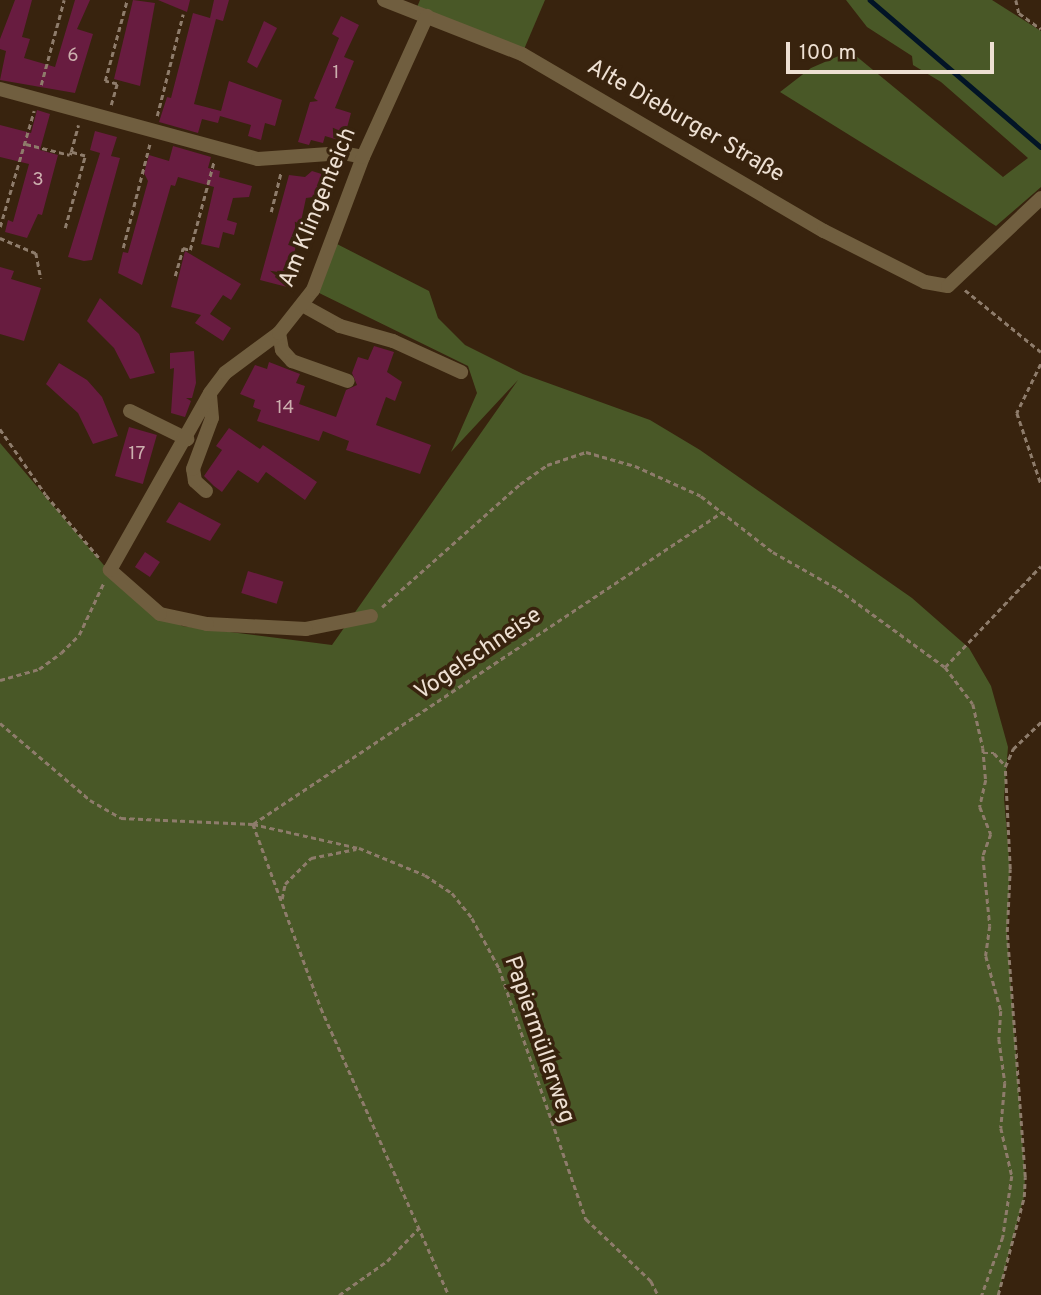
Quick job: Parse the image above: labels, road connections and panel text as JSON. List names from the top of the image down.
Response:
{
  "streets": {
    "street": ["Alte Dieburger Straße", "Am Klingenteich"],
    "path": ["Vogelschneise", "Papiermüllerweg"]
  },
  "crossings": [
    ["Alte Dieburger Straße", "Am Klingenteich"],
    ["Vogelschneise", "Papiermüllerweg"]
  ],
  "house_numbers": [
    "6",
    "1",
    "3",
    "14",
    "17"
  ],
  "scale_bar": "100 m"
}
